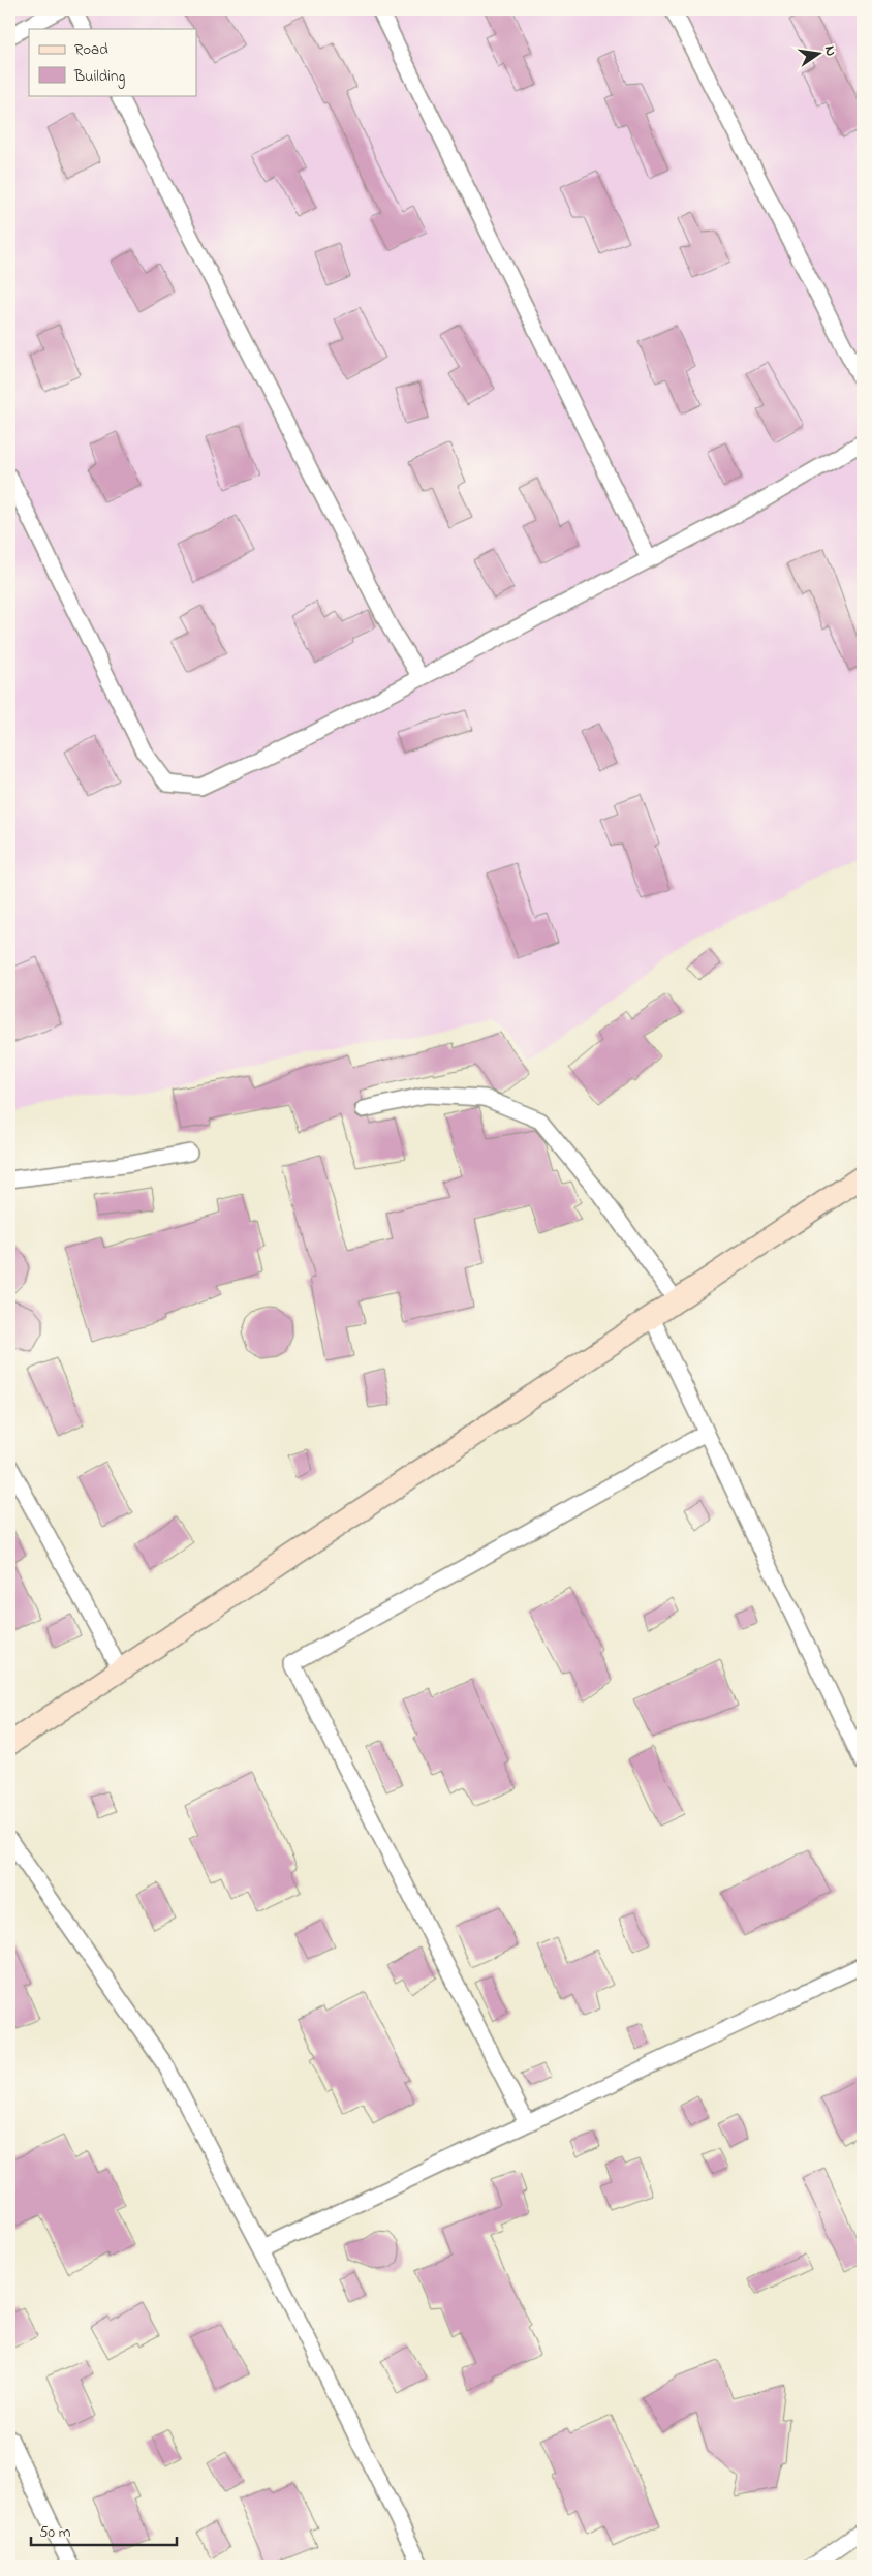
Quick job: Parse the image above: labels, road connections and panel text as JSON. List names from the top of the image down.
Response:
{
  "legend": ["Road", "Building"],
  "scale_bar": "50 m",
  "north": "right"
}
